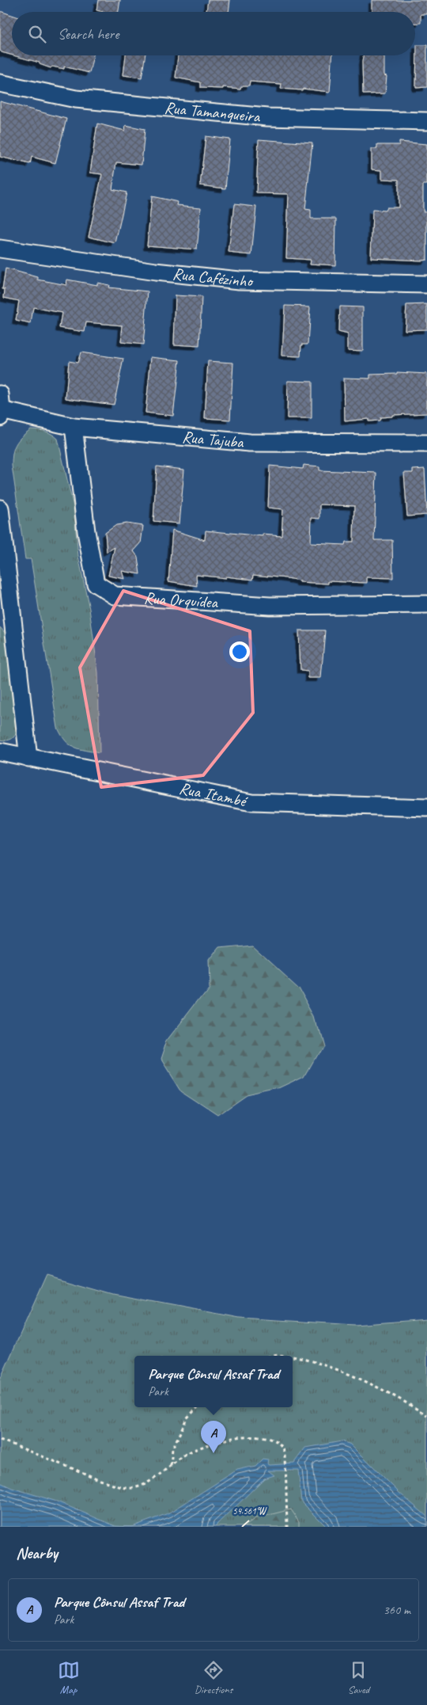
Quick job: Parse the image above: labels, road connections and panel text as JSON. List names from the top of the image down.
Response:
{
  "streets": {
    "street": [
      "Rua Tamanqueira",
      "Rua Cafézinho",
      "Rua Tajuba",
      "Rua Orquídea",
      "Rua Itambé"
    ]
  },
  "crossings": [
    ["Rua Tajuba", "Rua Orquídea"]
  ],
  "page": {
    "search": "Search here",
    "popup": ["Parque Cônsul Assaf Trad", "Park"],
    "pins": "A",
    "heading": "Nearby",
    "list": [
      {
        "mark": "A",
        "name": "Parque Cônsul Assaf Trad",
        "note": "Park",
        "value": "360 m"
      }
    ],
    "nav": ["Map", "Directions", "Saved"]
  },
  "coordinates": ["54.561°W"]
}
